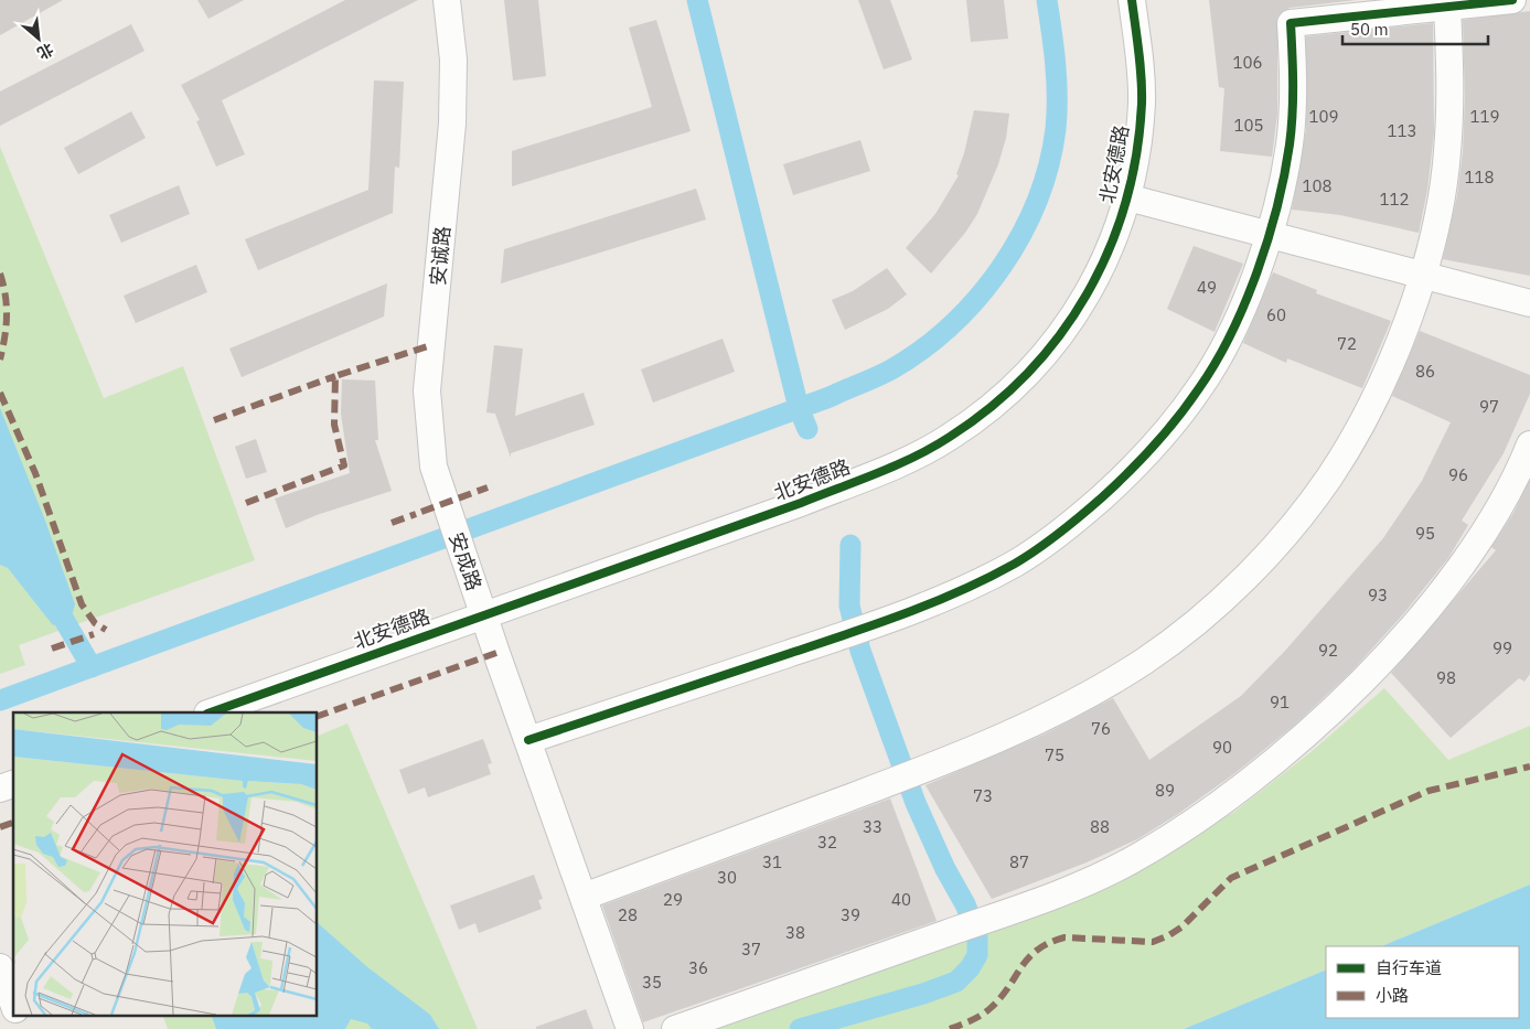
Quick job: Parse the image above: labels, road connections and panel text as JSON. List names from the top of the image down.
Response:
{
  "streets": {
    "street": ["北安德路", "安诚路", "安成路"]
  },
  "crossings": [
    ["北安德路", "安成路"],
    ["安诚路", "安成路"]
  ],
  "house_numbers": [
    "106",
    "109",
    "119",
    "105",
    "113",
    "118",
    "108",
    "112",
    "49",
    "60",
    "72",
    "86",
    "97",
    "96",
    "95",
    "93",
    "99",
    "92",
    "98",
    "91",
    "76",
    "90",
    "75",
    "89",
    "73",
    "33",
    "88",
    "32",
    "31",
    "87",
    "30",
    "29",
    "40",
    "28",
    "39",
    "38",
    "37",
    "36",
    "35"
  ],
  "legend": ["自行车道", "小路"],
  "scale_bar": "50 m",
  "north": "bottom right"
}
